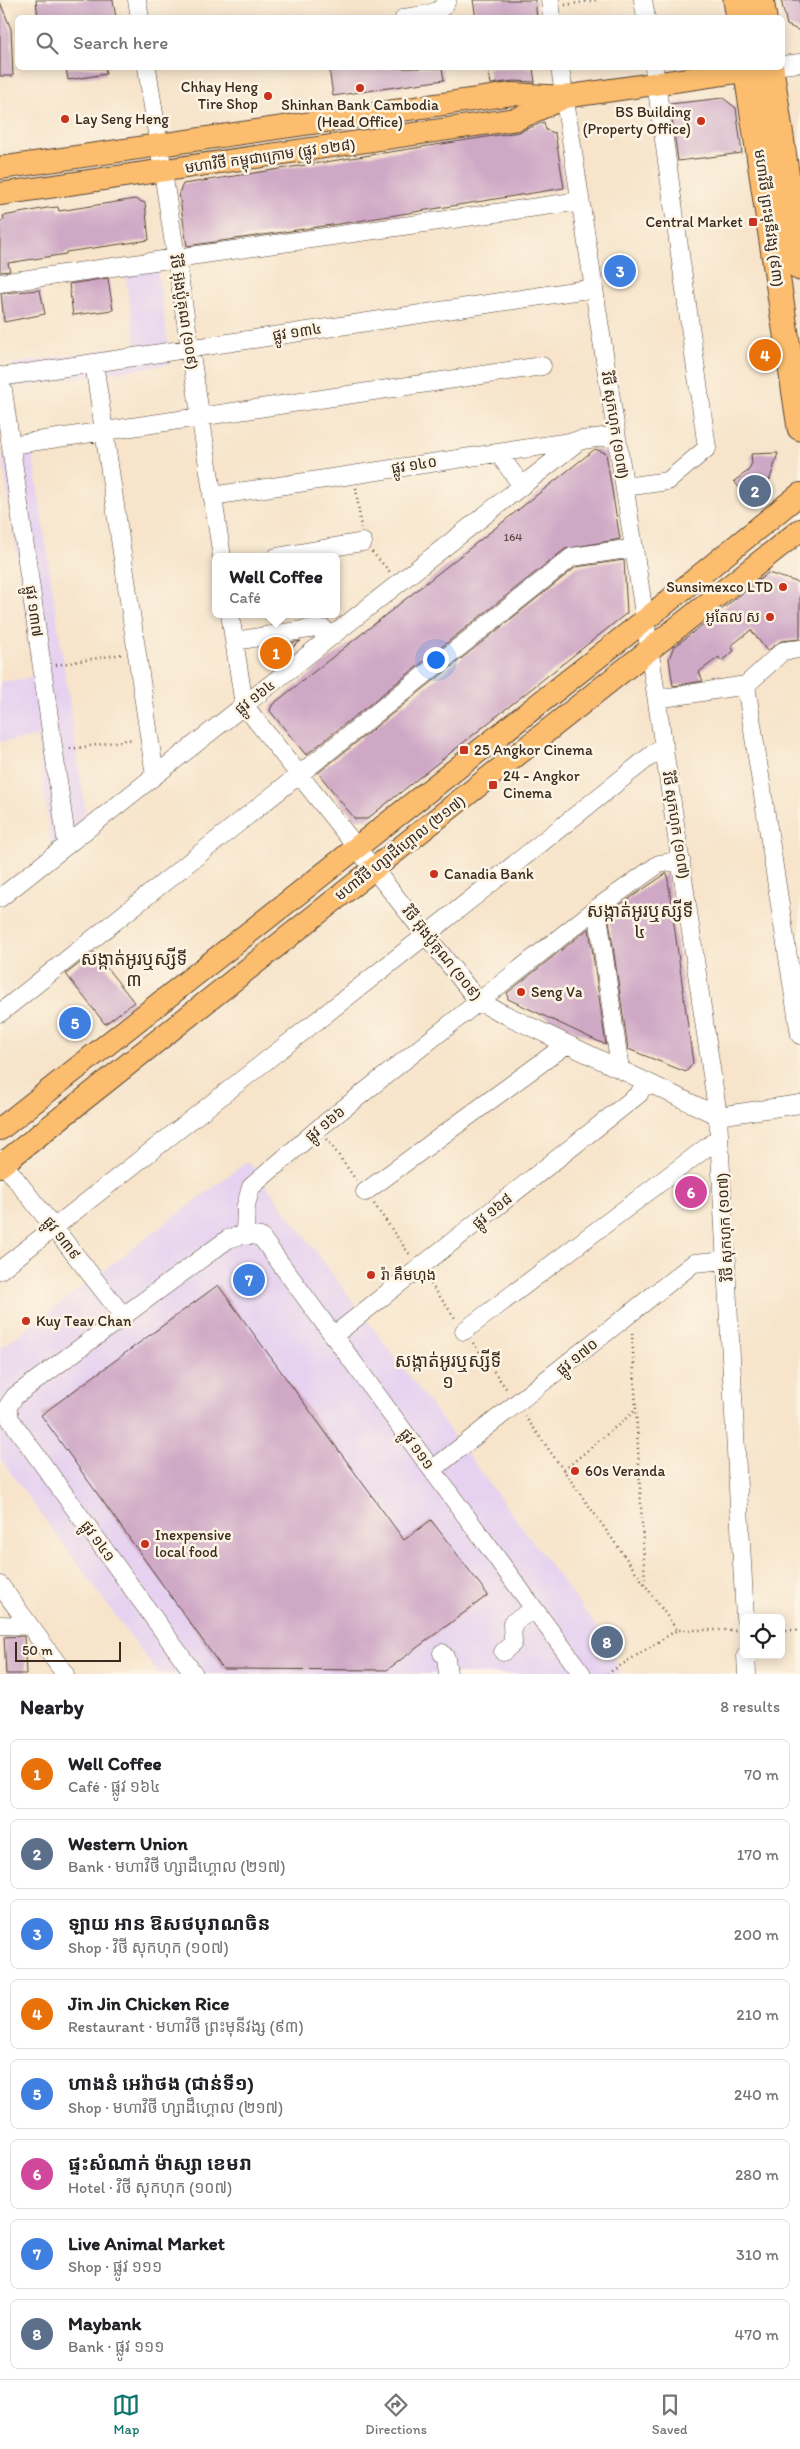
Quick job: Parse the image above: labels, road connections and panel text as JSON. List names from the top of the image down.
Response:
{
  "streets": {
    "highway": ["មហាវិថី ព្រះមុនីវង្ស (៩៣)"],
    "main road": ["មហាវិថី កម្ពុជាក្រោម (ផ្លូវ ១២៨)", "មហាវិថី ហ្សាដឹហ្គោល (២១៧)"],
    "street": [
      "វិថី អ៊ុងប៉ូគុណ (១០៩)",
      "ផ្លូវ ១៣៤",
      "វិថី សុកហុក (១០៧)",
      "ផ្លូវ ១៤០",
      "ផ្លូវ ១៣៧",
      "ផ្លូវ ១៦៤",
      "ផ្លូវ ១៦៦",
      "ផ្លូវ ១៦៨",
      "ផ្លូវ ១៣៩",
      "ផ្លូវ ១៧០",
      "ផ្លូវ ១១១",
      "ផ្លូវ ១៤១"
    ]
  },
  "crossings": [
    ["មហាវិថី កម្ពុជាក្រោម (ផ្លូវ ១២៨)", "វិថី អ៊ុងប៉ូគុណ (១០៩)"],
    ["មហាវិថី កម្ពុជាក្រោម (ផ្លូវ ១២៨)", "វិថី សុកហុក (១០៧)"],
    ["វិថី អ៊ុងប៉ូគុណ (១០៩)", "ផ្លូវ ១៣៤"],
    ["វិថី អ៊ុងប៉ូគុណ (១០៩)", "វិថី សុកហុក (១០៧)"],
    ["វិថី អ៊ុងប៉ូគុណ (១០៩)", "ផ្លូវ ១៤០"],
    ["វិថី អ៊ុងប៉ូគុណ (១០៩)", "ផ្លូវ ១៦៤"],
    ["វិថី អ៊ុងប៉ូគុណ (១០៩)", "មហាវិថី ហ្សាដឹហ្គោល (២១៧)"],
    ["វិថី អ៊ុងប៉ូគុណ (១០៩)", "ផ្លូវ ១៦៦"],
    ["វិថី អ៊ុងប៉ូគុណ (១០៩)", "ផ្លូវ ១៦៨"],
    ["ផ្លូវ ១៣៤", "វិថី សុកហុក (១០៧)"],
    ["ផ្លូវ ១៣៤", "ផ្លូវ ១៣៧"],
    ["វិថី សុកហុក (១០៧)", "ផ្លូវ ១៤០"],
    ["វិថី សុកហុក (១០៧)", "មហាវិថី ហ្សាដឹហ្គោល (២១៧)"],
    ["វិថី សុកហុក (១០៧)", "ផ្លូវ ១៦៦"],
    ["វិថី សុកហុក (១០៧)", "ផ្លូវ ១៧០"],
    ["ផ្លូវ ១៤០", "ផ្លូវ ១៦៤"],
    ["ផ្លូវ ១៣៧", "ផ្លូវ ១៦៤"],
    ["មហាវិថី ហ្សាដឹហ្គោល (២១៧)", "ផ្លូវ ១៣៩"],
    ["ផ្លូវ ១៦៦", "ផ្លូវ ១១១"],
    ["ផ្លូវ ១៦៨", "ផ្លូវ ១១១"],
    ["ផ្លូវ ១៧០", "ផ្លូវ ១១១"]
  ],
  "districts": ["សង្កាត់អូរឬស្សីទី ៤", "សង្កាត់អូរឬស្សីទី ៣", "សង្កាត់អូរឬស្សីទី ១"],
  "places": {
    "other": [
      "Shinhan Bank Cambodia (Head Office)",
      "Chhay Heng Tire Shop",
      "Lay Seng Heng",
      "BS Building (Property Office)",
      "Sunsimexco LTD",
      "អូតែល ស",
      "Canadia Bank",
      "Seng Va",
      "រ៉ា គឹមហុង",
      "Kuy Teav Chan",
      "60s Veranda",
      "Inexpensive local food"
    ],
    "transit": ["Central Market", "25 Angkor Cinema", "24 - Angkor Cinema"]
  },
  "house_numbers": ["164"],
  "scale_bar": "50 m",
  "page": {
    "search": "Search here",
    "pins": [
      "3",
      "4",
      "2",
      "1",
      "5",
      "6",
      "7",
      "8"
    ],
    "popup": ["Well Coffee", "Café"],
    "scale": "50 m",
    "heading": ["Nearby", "8 results"],
    "list": [
      {
        "mark": "1",
        "name": "Well Coffee",
        "note": "Café · ផ្លូវ ១៦៤",
        "value": "70 m"
      },
      {
        "mark": "2",
        "name": "Western Union",
        "note": "Bank · មហាវិថី ហ្សាដឹហ្គោល (២១៧)",
        "value": "170 m"
      },
      {
        "mark": "3",
        "name": "ឡាយ អាន ឱសថបុរាណចិន",
        "note": "Shop · វិថី សុកហុក (១០៧)",
        "value": "200 m"
      },
      {
        "mark": "4",
        "name": "Jin Jin Chicken Rice",
        "note": "Restaurant · មហាវិថី ព្រះមុនីវង្ស (៩៣)",
        "value": "210 m"
      },
      {
        "mark": "5",
        "name": "ហាងនំ អេរ៉ាថង (ជាន់ទី១)",
        "note": "Shop · មហាវិថី ហ្សាដឹហ្គោល (២១៧)",
        "value": "240 m"
      },
      {
        "mark": "6",
        "name": "ផ្ទះសំណាក់ ម៉ាស្សា ខេមរា",
        "note": "Hotel · វិថី សុកហុក (១០៧)",
        "value": "280 m"
      },
      {
        "mark": "7",
        "name": "Live Animal Market",
        "note": "Shop · ផ្លូវ ១១១",
        "value": "310 m"
      },
      {
        "mark": "8",
        "name": "Maybank",
        "note": "Bank · ផ្លូវ ១១១",
        "value": "470 m"
      }
    ],
    "nav": ["Map", "Directions", "Saved"]
  }
}
